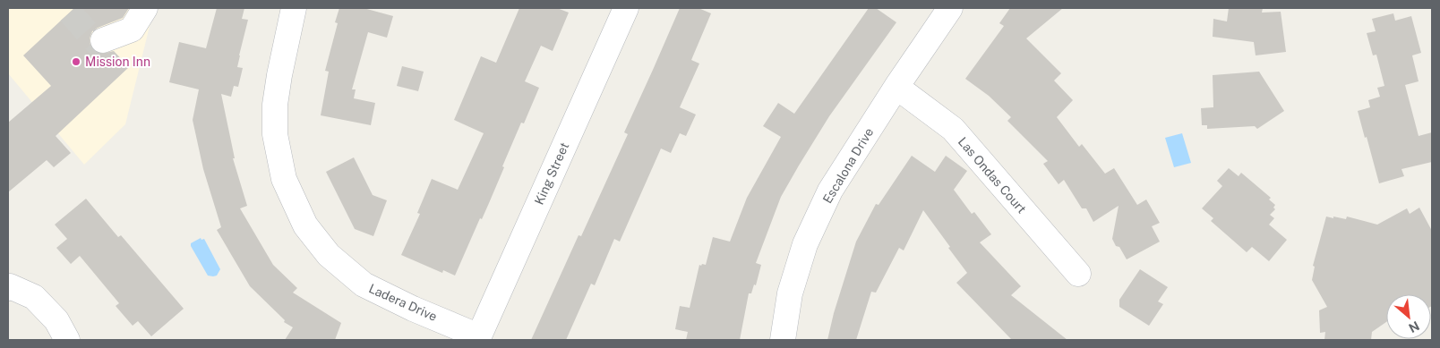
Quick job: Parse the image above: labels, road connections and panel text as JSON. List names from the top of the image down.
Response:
{
  "streets": {
    "street": [
      "Escalona Drive",
      "King Street",
      "Las Ondas Court",
      "Ladera Drive"
    ]
  },
  "crossings": [
    ["Escalona Drive", "Las Ondas Court"],
    ["King Street", "Ladera Drive"]
  ],
  "places": ["Mission Inn"],
  "north": "bottom right"
}
